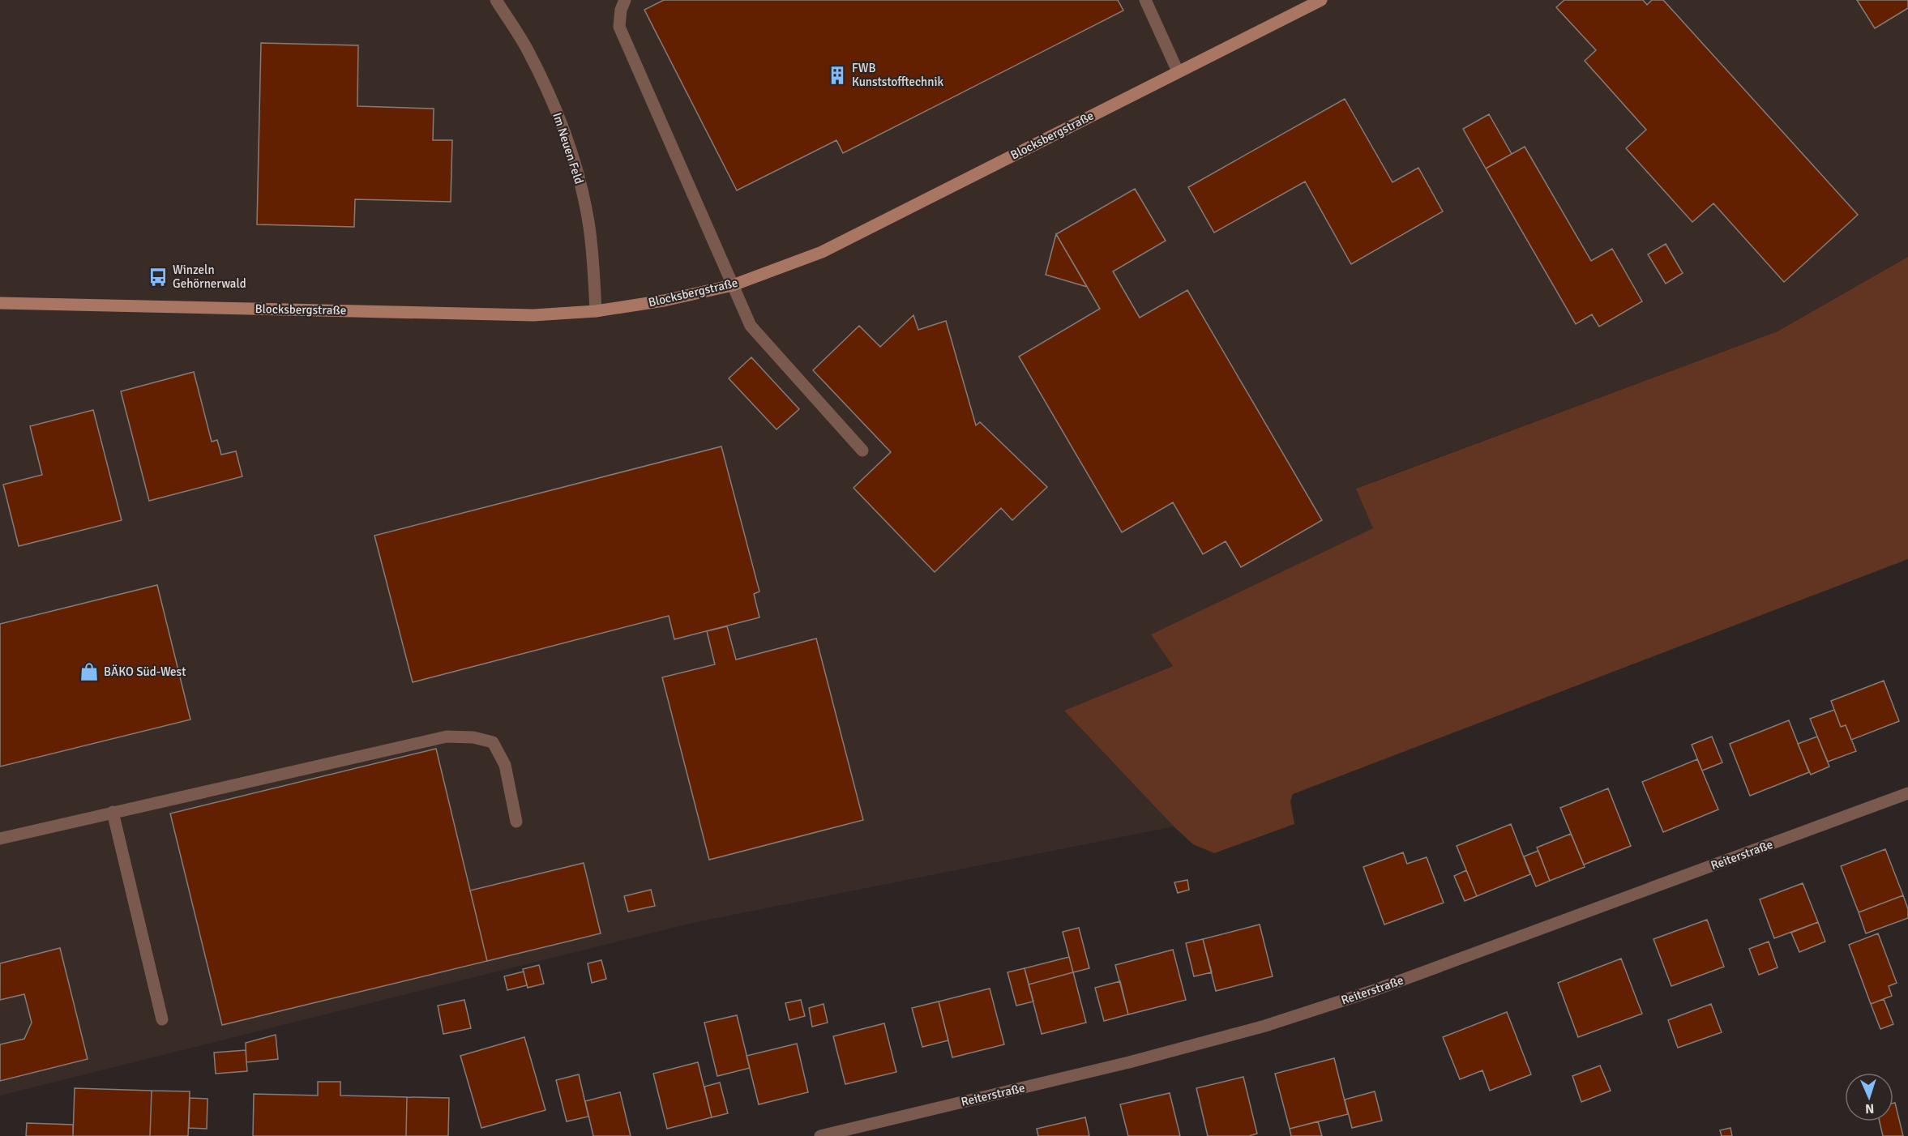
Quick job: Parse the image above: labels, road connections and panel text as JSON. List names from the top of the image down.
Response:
{
  "streets": {
    "main road": ["Blocksbergstraße"],
    "street": ["Im Neuen Feld", "Reiterstraße"]
  },
  "crossings": [
    ["Blocksbergstraße", "Im Neuen Feld"]
  ],
  "places": {
    "building": ["FWB Kunststofftechnik"],
    "bus stop": ["Winzeln Gehörnerwald"],
    "shop": ["BÄKO Süd-West"]
  },
  "north": "bottom"
}
